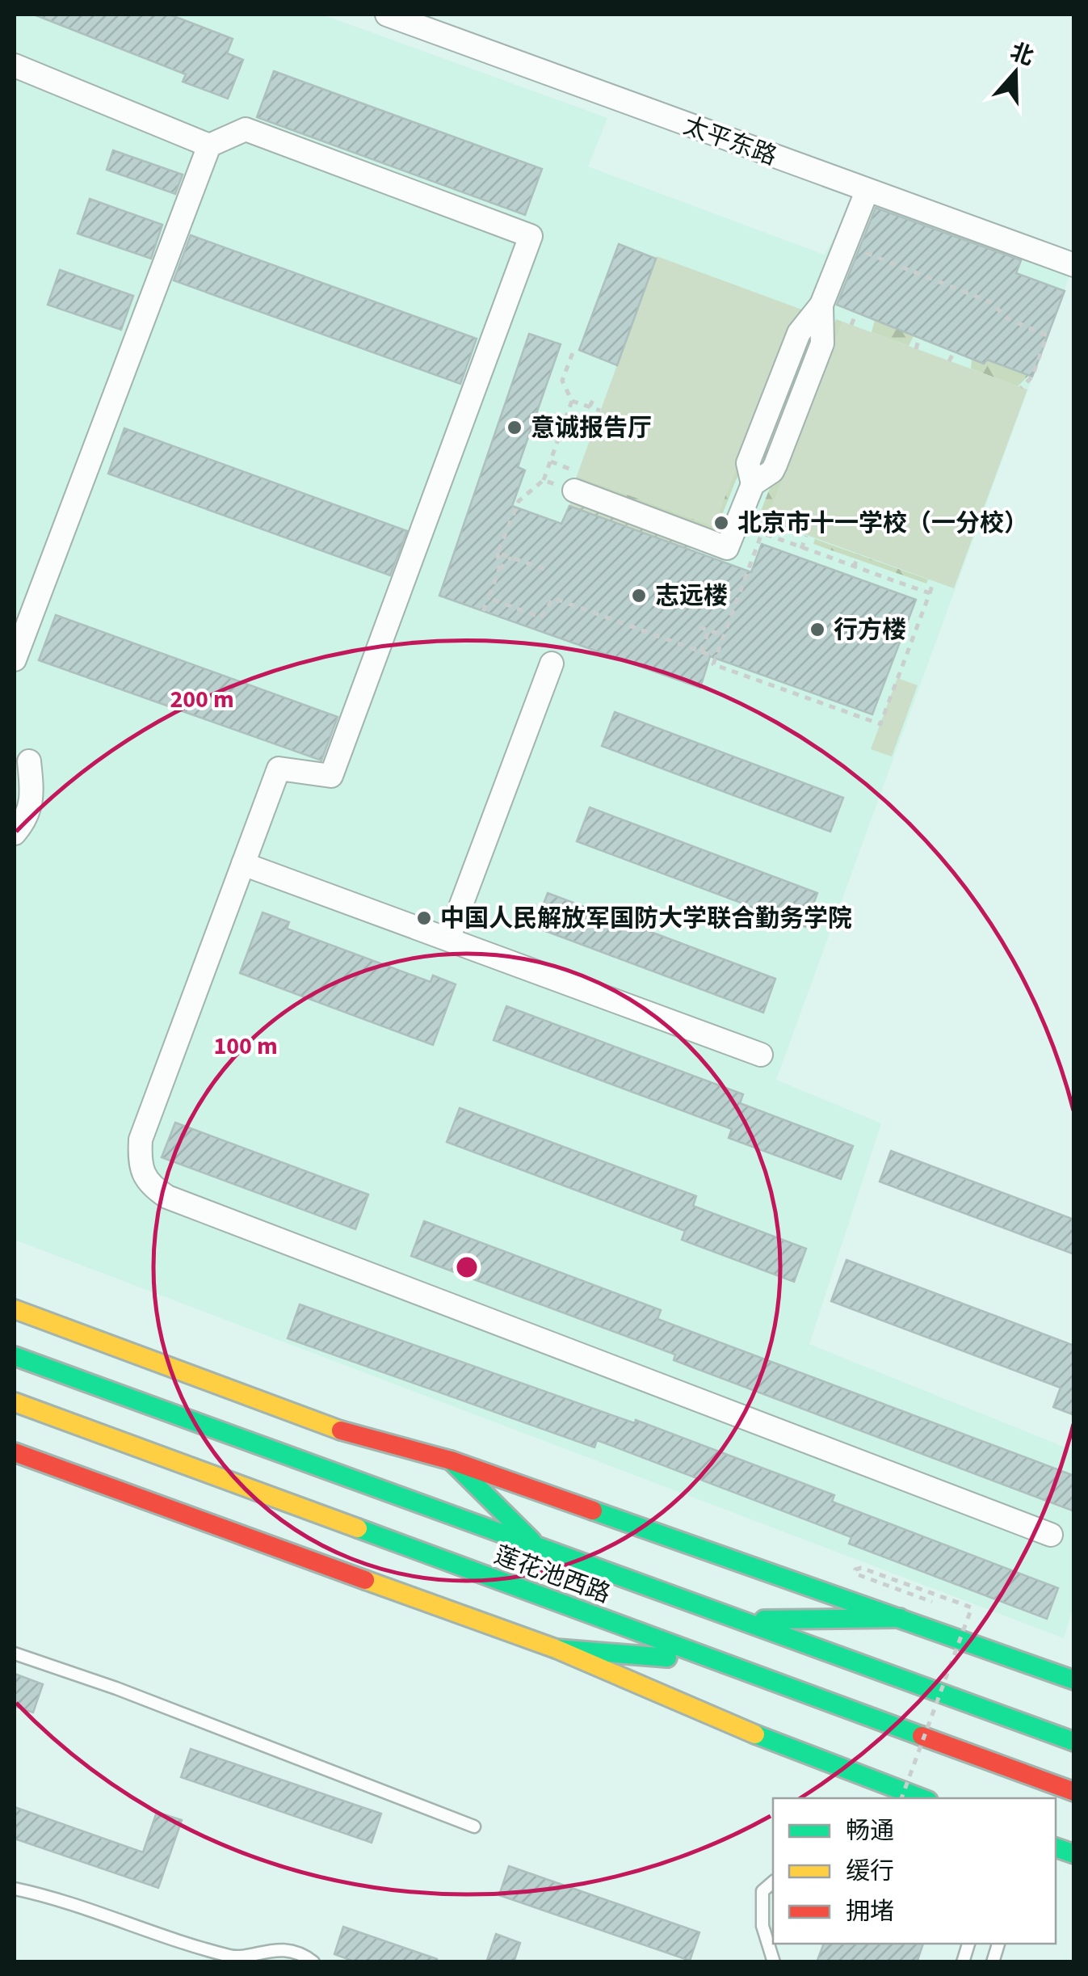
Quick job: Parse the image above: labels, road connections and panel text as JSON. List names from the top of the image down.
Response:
{
  "streets": {
    "main road": ["莲花池西路"],
    "street": ["太平东路"]
  },
  "places": [
    "意诚报告厅",
    "北京市十一学校（一分校）",
    "志远楼",
    "行方楼",
    "中国人民解放军国防大学联合勤务学院"
  ],
  "legend": ["畅通", "缓行", "拥堵"],
  "north": "top",
  "rings": ["200 m", "100 m"]
}
